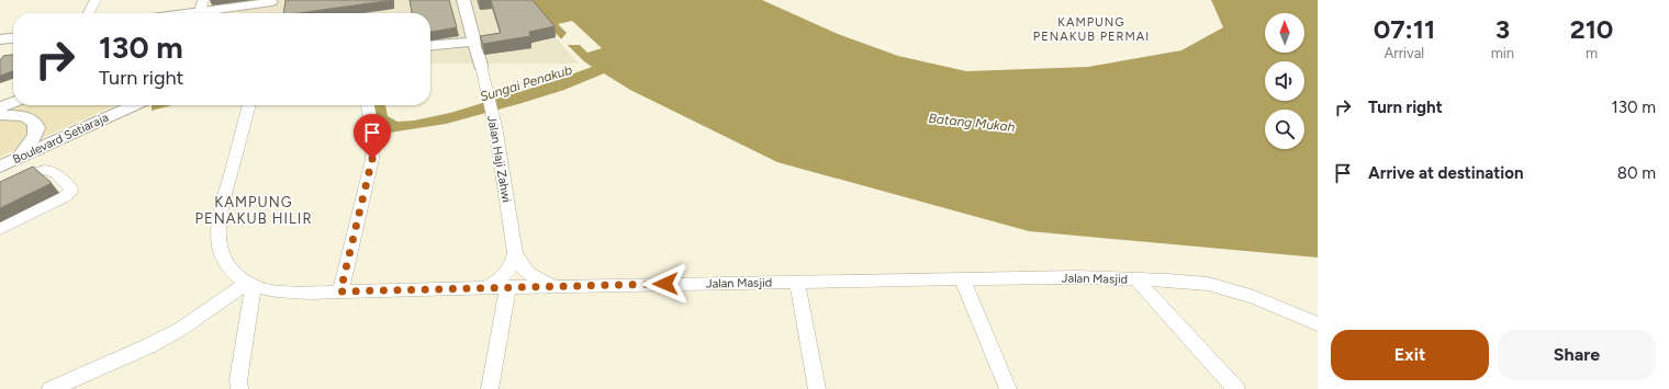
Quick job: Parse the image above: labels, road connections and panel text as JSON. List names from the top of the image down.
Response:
{
  "streets": {
    "street": ["Boulevard Setiaraja", "Jalan Haji Zahwi", "Jalan Masjid"]
  },
  "crossings": [
    ["Jalan Haji Zahwi", "Jalan Masjid"]
  ],
  "districts": ["KAMPUNG PENAKUB PERMAI", "KAMPUNG PENAKUB HILIR"],
  "water": ["Sungai Penakub", "Batang Mukah"],
  "north": "top",
  "page": {
    "eta": [
      "07:11",
      "Arrival",
      "3",
      "min",
      "210",
      "m"
    ],
    "turn": ["130 m", "Turn right"],
    "list": [
      {
        "name": "Turn right",
        "value": "130 m"
      },
      {
        "name": "Arrive at destination",
        "value": "80 m"
      }
    ],
    "buttons": ["Exit", "Share"]
  }
}
